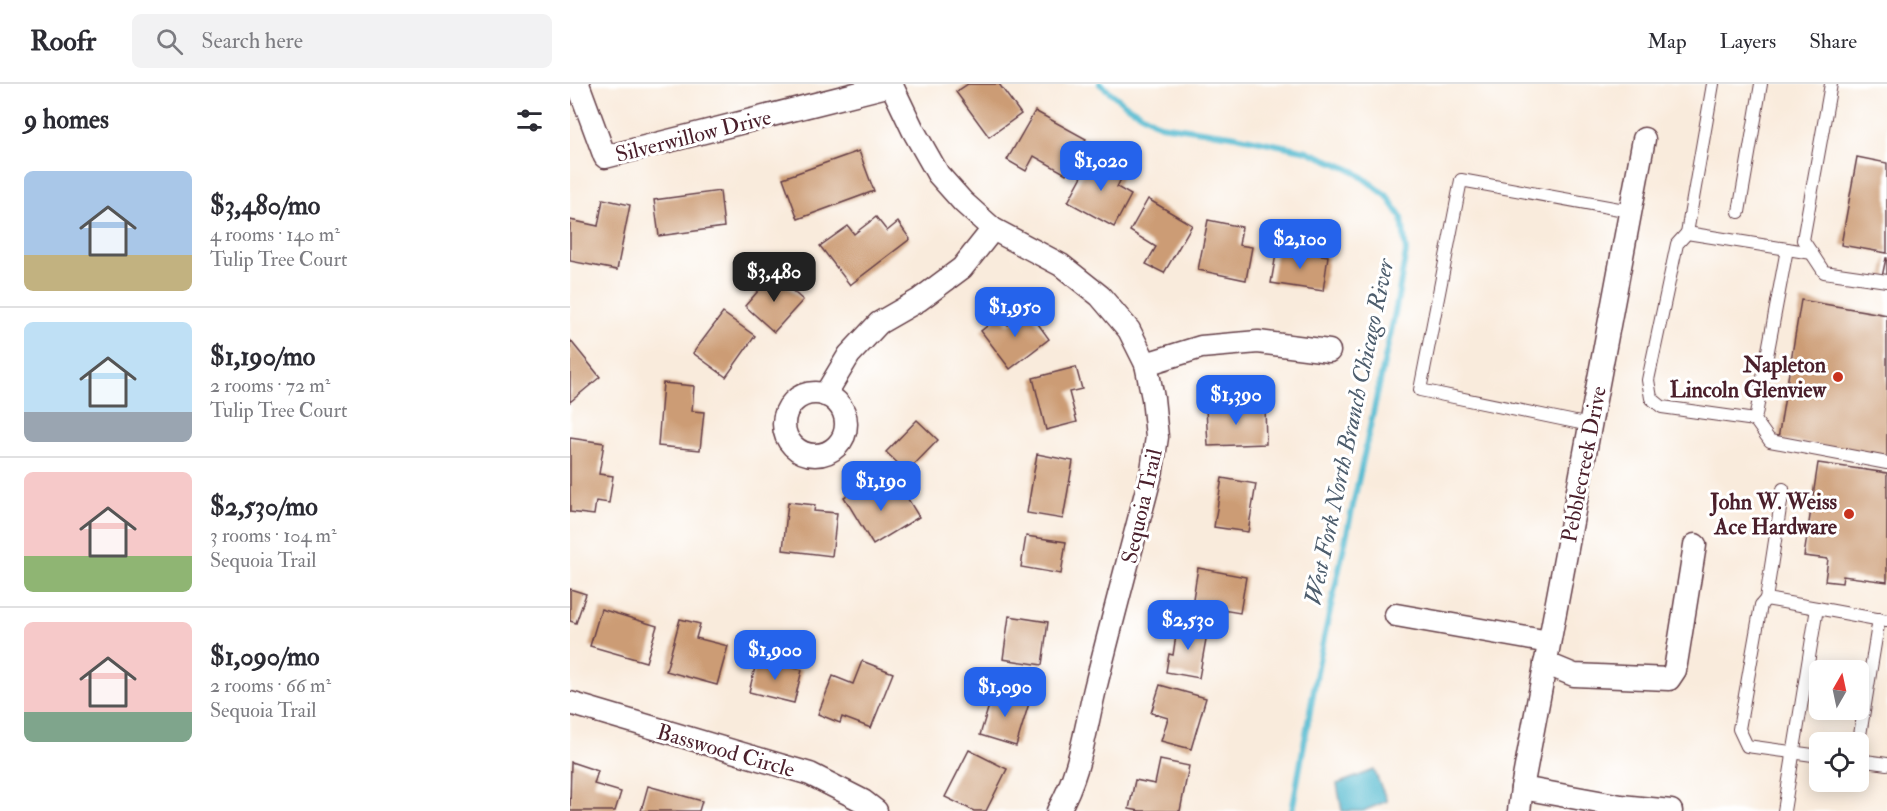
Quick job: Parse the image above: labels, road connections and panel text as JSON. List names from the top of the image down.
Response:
{
  "streets": {
    "street": [
      "Silverwillow Drive",
      "Pebblecreek Drive",
      "Sequoia Trail",
      "Basswood Circle"
    ]
  },
  "crossings": [
    ["Silverwillow Drive", "Sequoia Trail"]
  ],
  "water": ["West Fork North Branch Chicago River"],
  "places": ["Napleton Lincoln Glenview", "John W. Weiss Ace Hardware"],
  "north": "top",
  "page": {
    "header": "Roofr",
    "search": "Search here",
    "nav": ["Map", "Layers", "Share"],
    "heading": "9 homes",
    "price": [
      "$1,020",
      "$2,100",
      "$3,480",
      "$1,950",
      "$1,390",
      "$1,190",
      "$2,530",
      "$1,900",
      "$1,090"
    ],
    "list": [
      {
        "name": "$3,480/mo",
        "note": "4 rooms · 140 m² · Tulip Tree Court"
      },
      {
        "name": "$1,190/mo",
        "note": "2 rooms · 72 m² · Tulip Tree Court"
      },
      {
        "name": "$2,530/mo",
        "note": "3 rooms · 104 m² · Sequoia Trail"
      },
      {
        "name": "$1,090/mo",
        "note": "2 rooms · 66 m² · Sequoia Trail"
      }
    ]
  }
}
